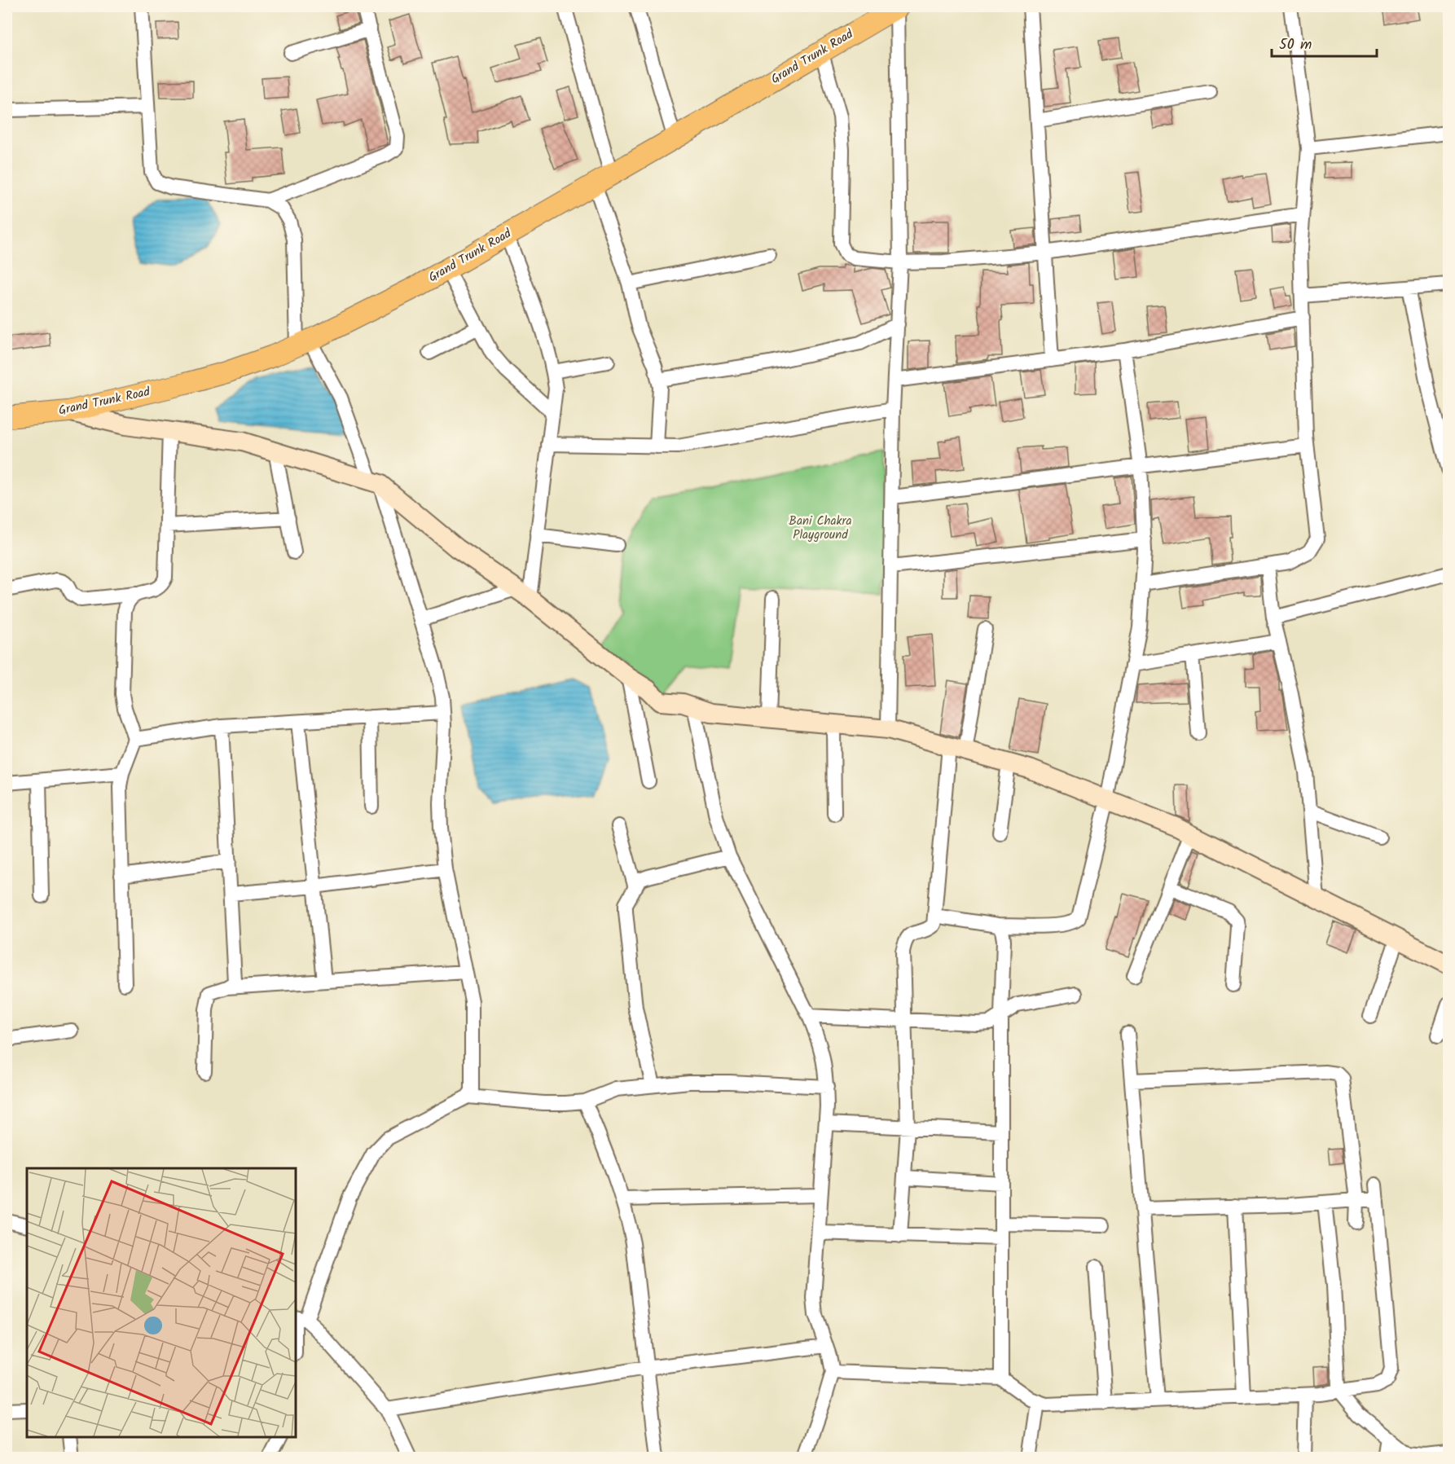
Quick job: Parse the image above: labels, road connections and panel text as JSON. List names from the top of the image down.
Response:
{
  "streets": {
    "main road": ["Grand Trunk Road"]
  },
  "parks": ["Bani Chakra Playground"],
  "scale_bar": "50 m"
}
